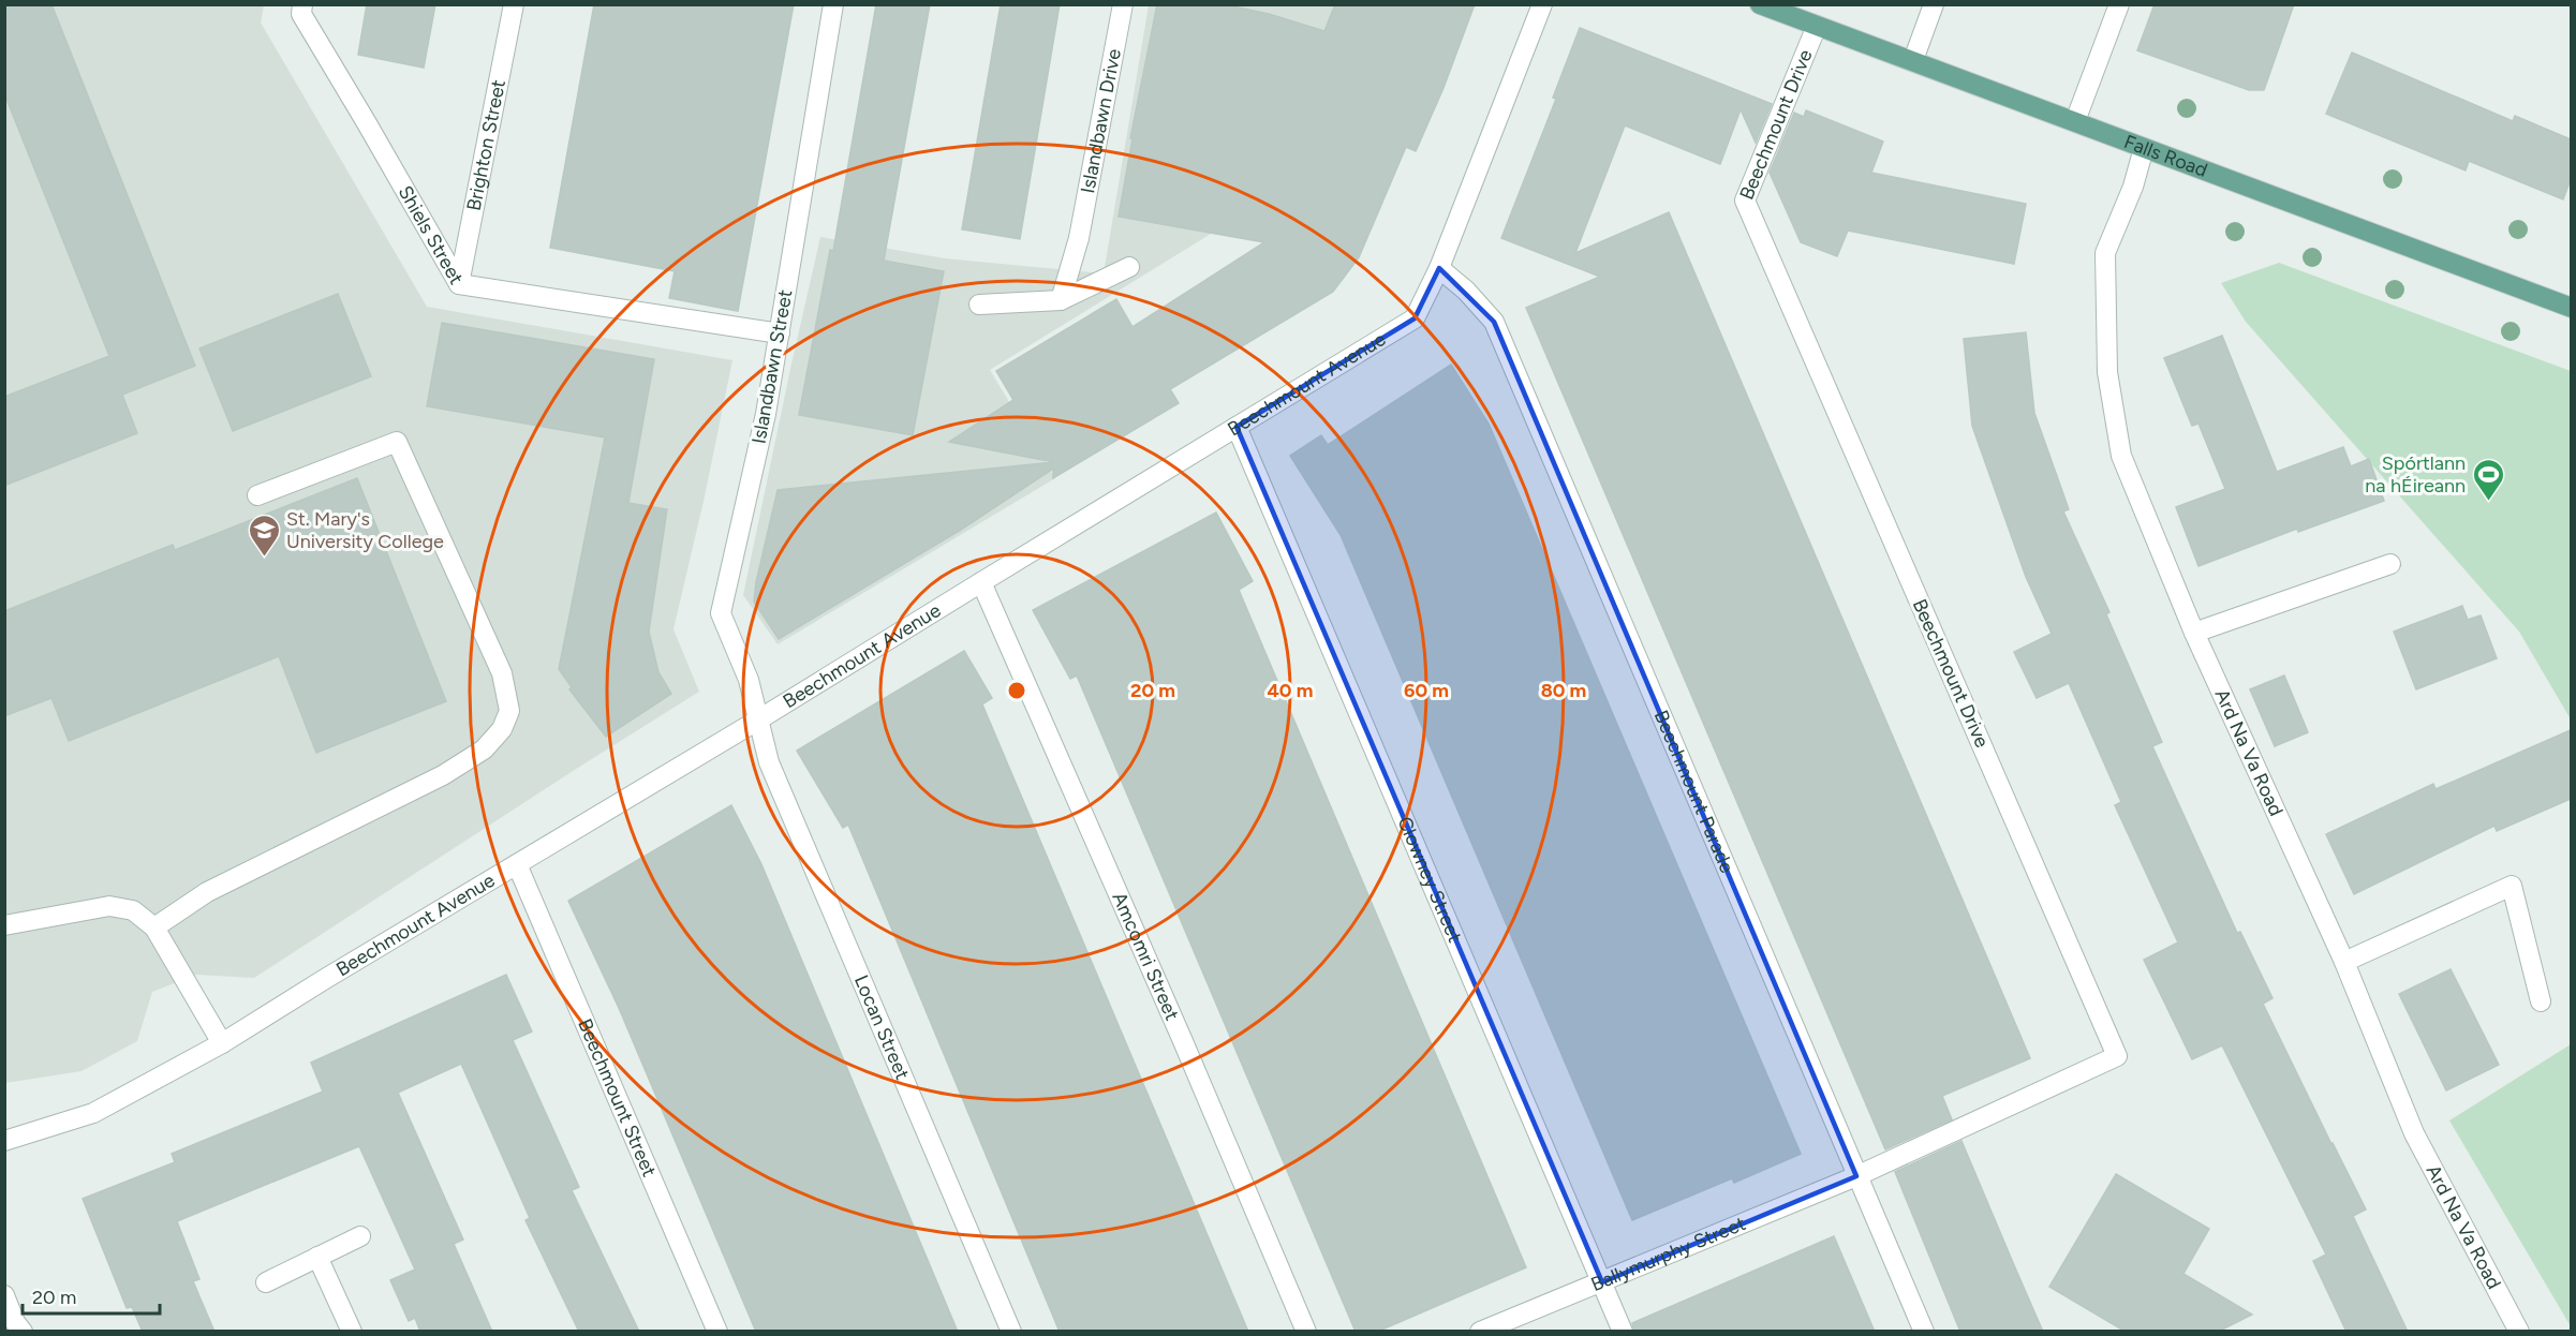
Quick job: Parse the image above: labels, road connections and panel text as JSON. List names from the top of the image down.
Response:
{
  "streets": {
    "main road": ["Falls Road"],
    "street": [
      "Islandbawn Drive",
      "Beechmount Drive",
      "Brighton Street",
      "Shiels Street",
      "Islandbawn Street",
      "Beechmount Avenue",
      "Ard Na Va Road",
      "Beechmount Parade",
      "Clowney Street",
      "Amcomri Street",
      "Locan Street",
      "Beechmount Street",
      "Ballymurphy Street"
    ]
  },
  "crossings": [
    ["Beechmount Drive", "Falls Road"],
    ["Beechmount Drive", "Beechmount Parade"],
    ["Beechmount Drive", "Ballymurphy Street"],
    ["Brighton Street", "Shiels Street"],
    ["Falls Road", "Ard Na Va Road"],
    ["Shiels Street", "Islandbawn Street"],
    ["Islandbawn Street", "Beechmount Avenue"],
    ["Islandbawn Street", "Locan Street"],
    ["Beechmount Avenue", "Beechmount Parade"],
    ["Beechmount Avenue", "Clowney Street"],
    ["Beechmount Avenue", "Amcomri Street"],
    ["Beechmount Avenue", "Locan Street"],
    ["Beechmount Avenue", "Beechmount Street"],
    ["Beechmount Parade", "Ballymurphy Street"],
    ["Clowney Street", "Ballymurphy Street"]
  ],
  "places": {
    "sports": ["Spórtlann na hÉireann"],
    "school or university": ["St. Mary's University College"]
  },
  "scale_bar": "20 m",
  "rings": [
    "20 m",
    "40 m",
    "60 m",
    "80 m"
  ]
}
